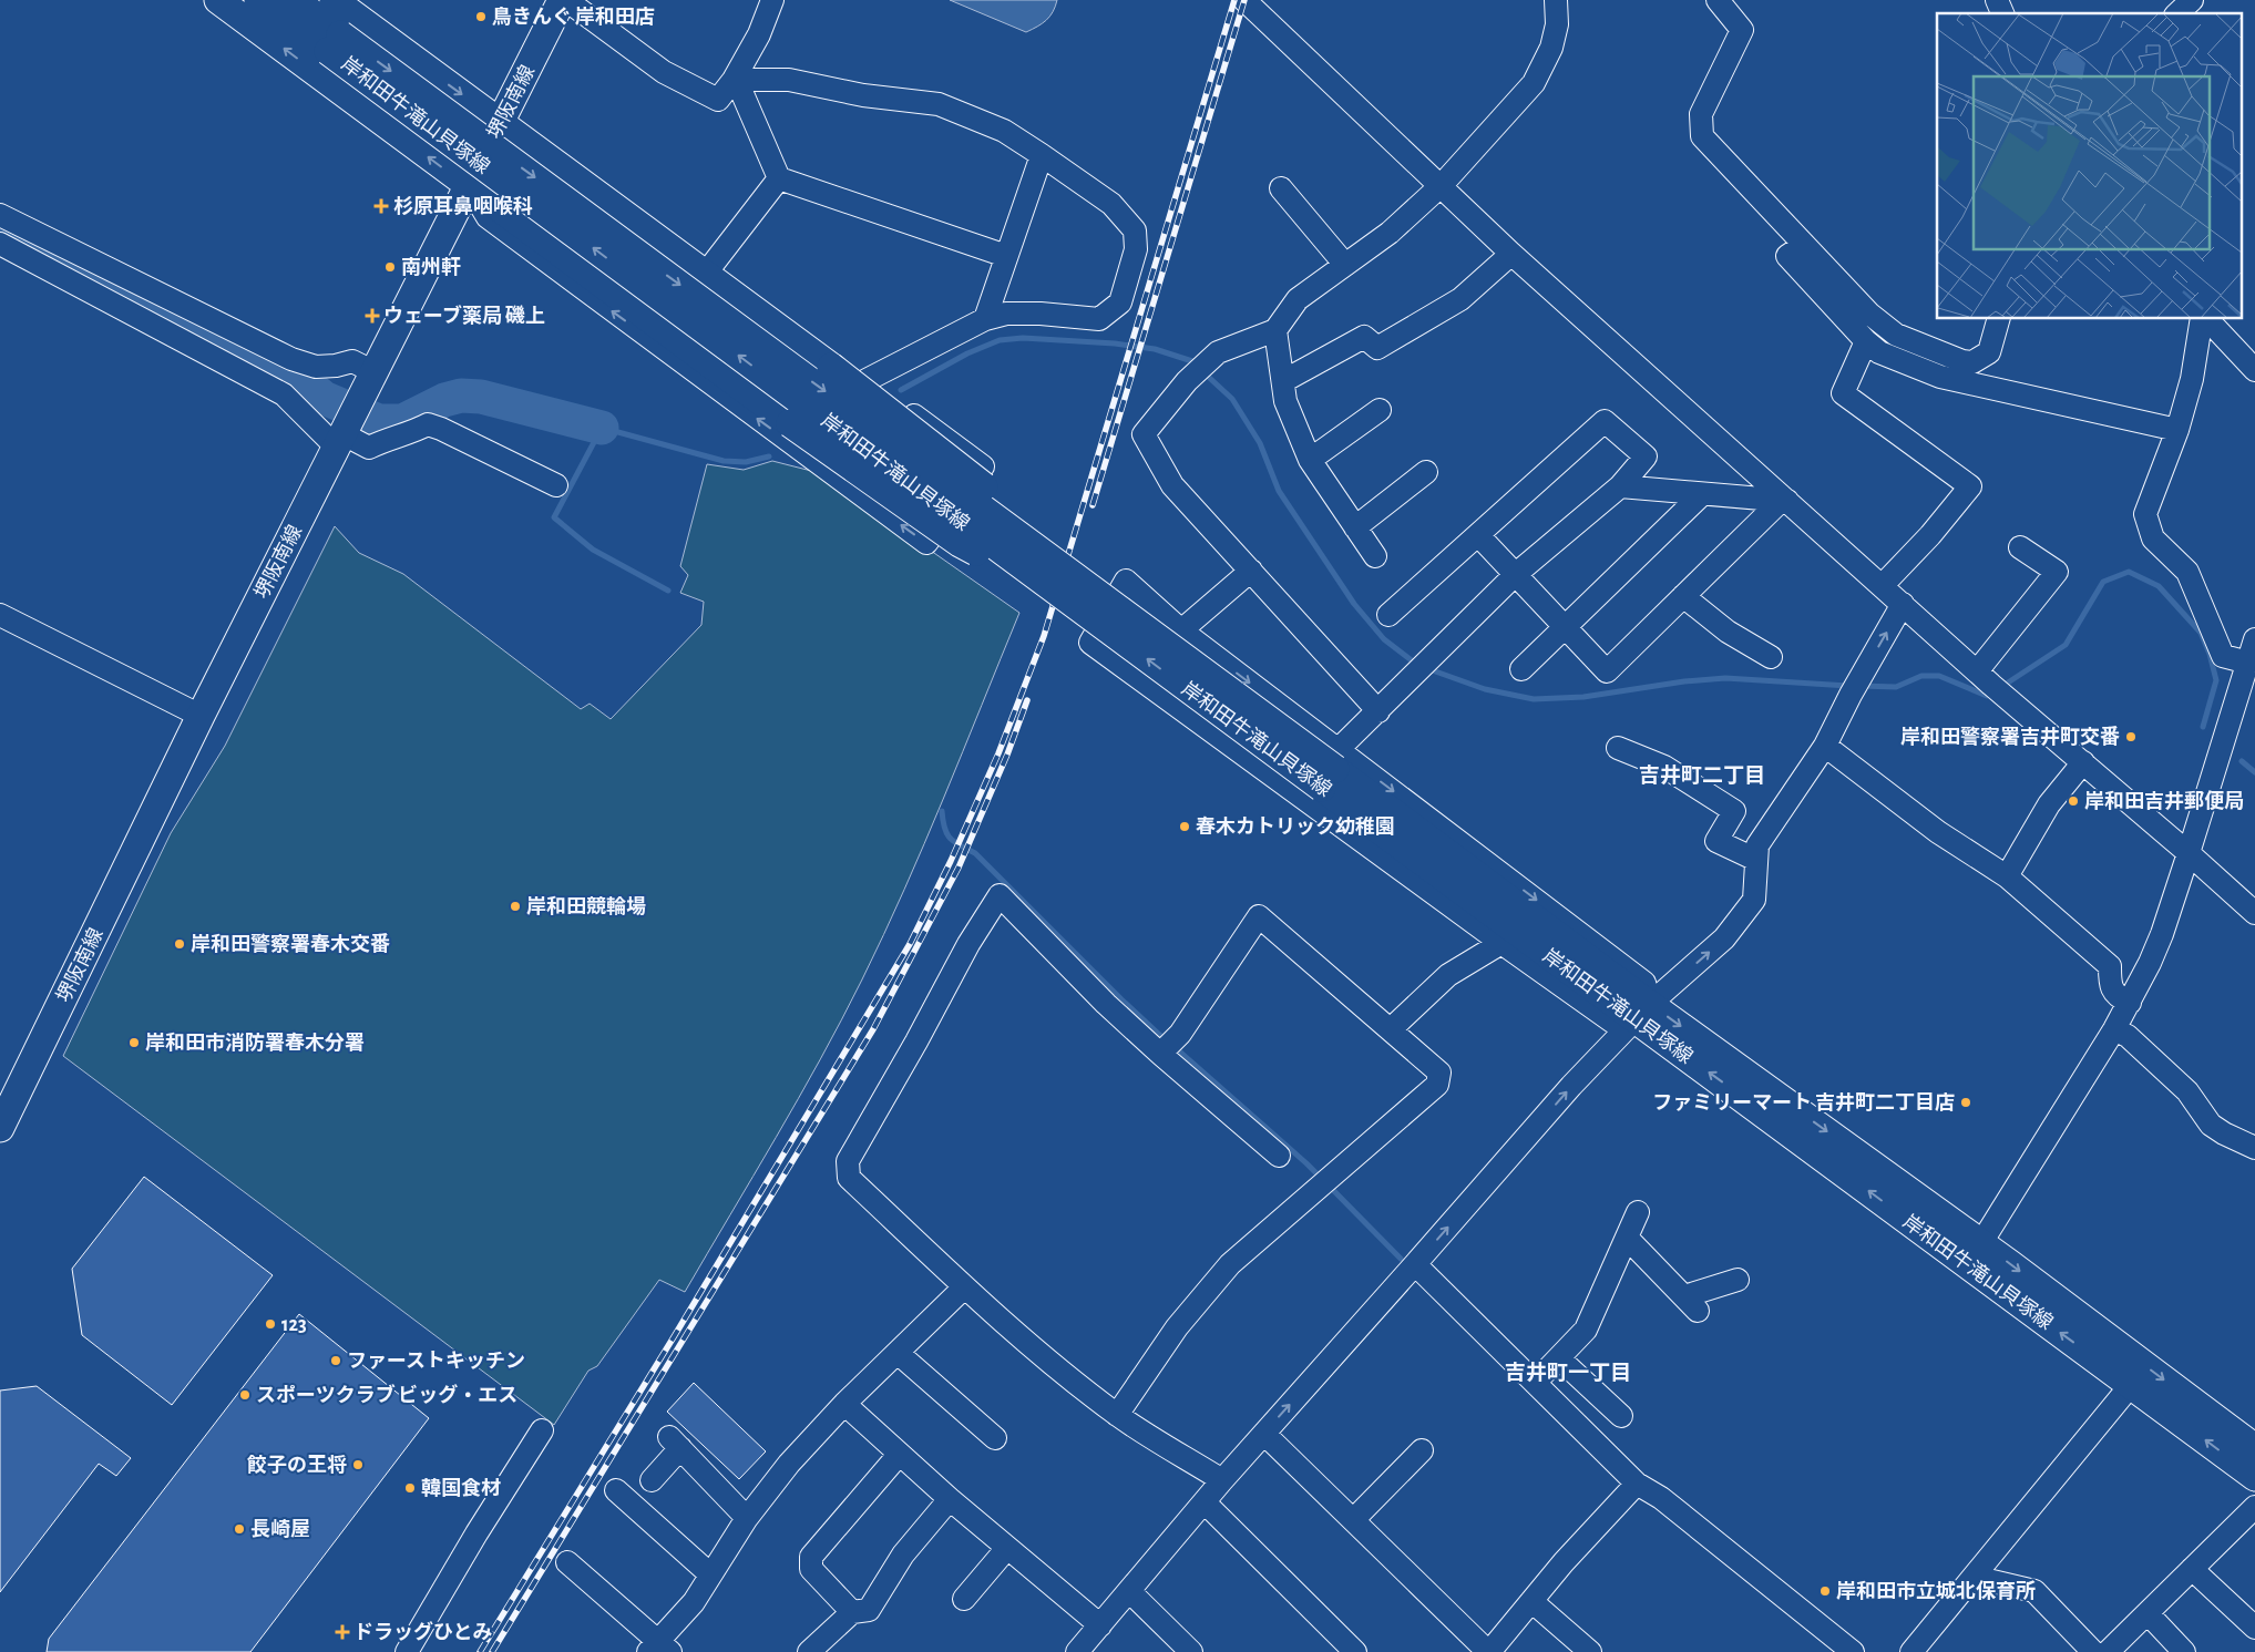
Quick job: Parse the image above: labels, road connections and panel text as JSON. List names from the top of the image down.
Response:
{
  "streets": {
    "main road": ["堺阪南線", "岸和田牛滝山貝塚線"]
  },
  "districts": ["吉井町二丁目", "吉井町一丁目"],
  "places": {
    "other": [
      "鳥きんぐ 岸和田店",
      "南州軒",
      "岸和田警察署吉井町交番",
      "岸和田吉井郵便局",
      "春木カトリック幼稚園",
      "岸和田競輪場",
      "岸和田警察署春木交番",
      "岸和田市消防署春木分署",
      "ファミリーマート 吉井町二丁目店",
      "123",
      "ファーストキッチン",
      "スポーツクラブ ビッグ・エス",
      "餃子の王将",
      "韓国食材",
      "長崎屋",
      "岸和田市立城北保育所"
    ],
    "health": ["杉原耳鼻咽喉科", "ウェーブ薬局 磯上", "ドラッグひとみ"]
  }
}
